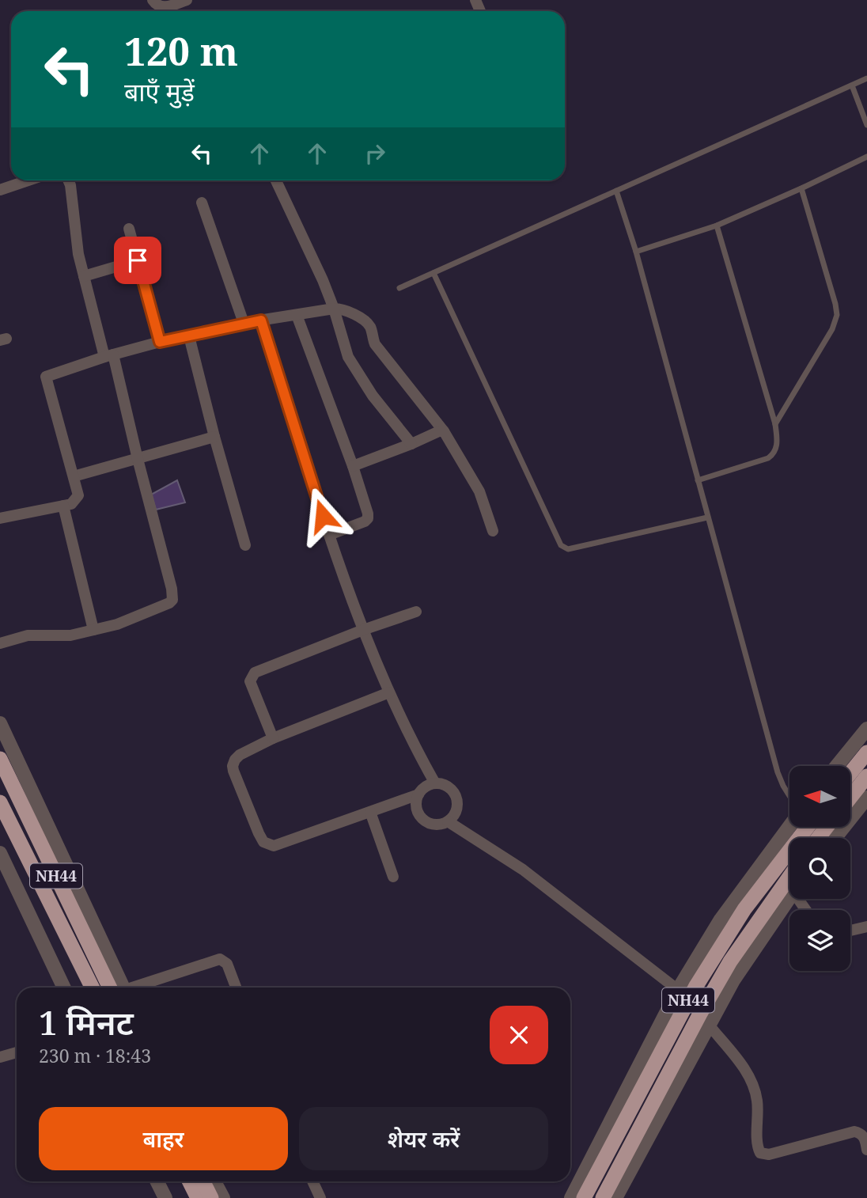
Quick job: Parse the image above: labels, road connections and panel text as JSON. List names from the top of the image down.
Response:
{
  "streets": {
    "highway": ["NH44"]
  },
  "north": "left",
  "page": {
    "turn": ["120 m", "बाएँ मुड़ें"],
    "heading": ["1 मिनट", "230 m · 18:43"],
    "buttons": ["बाहर", "शेयर करें"]
  }
}
